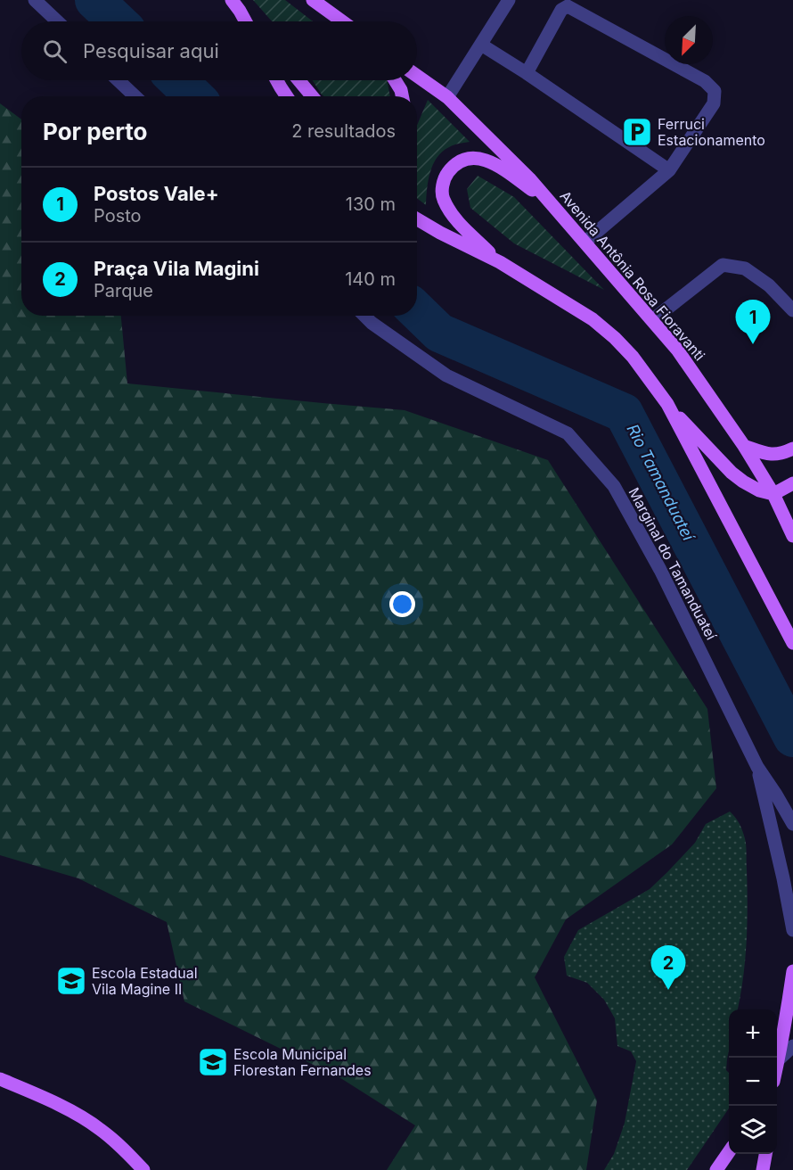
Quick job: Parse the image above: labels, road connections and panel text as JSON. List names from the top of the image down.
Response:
{
  "streets": {
    "main road": ["Avenida Antônia Rosa Fioravanti"],
    "street": ["Marginal do Tamanduateí"]
  },
  "water": ["Rio Tamanduateí"],
  "places": {
    "parking": ["Ferruci Estacionamento"],
    "school or university": ["Escola Estadual Vila Magine II", "Escola Municipal Florestan Fernandes"]
  },
  "north": "bottom left",
  "page": {
    "search": "Pesquisar aqui",
    "heading": ["Por perto", "2 resultados"],
    "list": [
      {
        "mark": "1",
        "name": "Postos Vale+",
        "note": "Posto",
        "value": "130 m"
      },
      {
        "mark": "2",
        "name": "Praça Vila Magini",
        "note": "Parque",
        "value": "140 m"
      }
    ],
    "pins": ["1", "2"],
    "map_buttons": ["+", "−"]
  }
}
